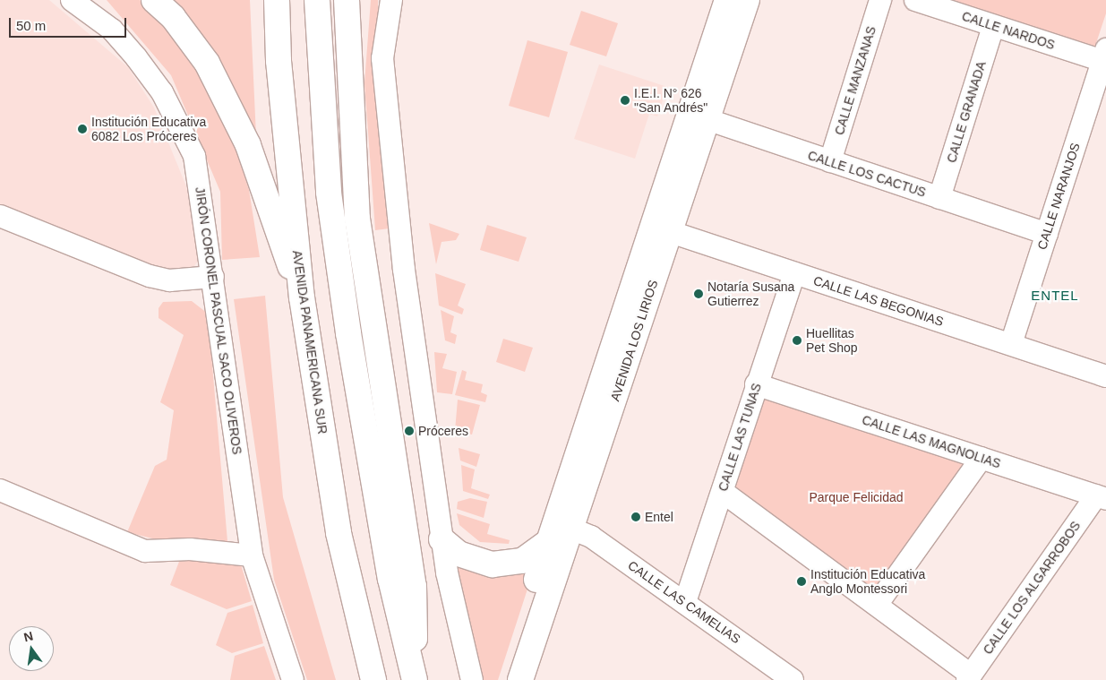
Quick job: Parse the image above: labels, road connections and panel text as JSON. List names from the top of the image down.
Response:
{
  "streets": {
    "main road": ["AVENIDA LOS LIRIOS", "AVENIDA PANAMERICANA SUR"],
    "street": [
      "CALLE NARDOS",
      "CALLE MANZANAS",
      "CALLE GRANADA",
      "CALLE LOS CACTUS",
      "CALLE NARANJOS",
      "CALLE LAS BEGONIAS",
      "JIRÓN CORONEL PASCUAL SACO OLIVEROS",
      "CALLE LAS TUNAS",
      "CALLE LAS MAGNOLIAS",
      "CALLE LOS ALGARROBOS",
      "CALLE LAS CAMELIAS"
    ]
  },
  "crossings": [
    ["CALLE NARDOS", "CALLE GRANADA"],
    ["CALLE NARDOS", "CALLE NARANJOS"],
    ["CALLE MANZANAS", "CALLE LOS CACTUS"],
    ["CALLE GRANADA", "CALLE LOS CACTUS"],
    ["CALLE LOS CACTUS", "CALLE NARANJOS"],
    ["CALLE LOS CACTUS", "AVENIDA LOS LIRIOS"],
    ["CALLE NARANJOS", "CALLE LAS BEGONIAS"],
    ["CALLE LAS BEGONIAS", "AVENIDA LOS LIRIOS"],
    ["CALLE LAS BEGONIAS", "CALLE LAS TUNAS"],
    ["AVENIDA LOS LIRIOS", "CALLE LAS CAMELIAS"],
    ["CALLE LAS TUNAS", "CALLE LAS MAGNOLIAS"],
    ["CALLE LAS TUNAS", "CALLE LAS CAMELIAS"],
    ["CALLE LAS MAGNOLIAS", "CALLE LOS ALGARROBOS"]
  ],
  "districts": ["ENTEL"],
  "parks": ["Parque Felicidad"],
  "places": [
    "I.E.I. N° 626 \"San Andrés\"",
    "Institución Educativa 6082 Los Próceres",
    "Notaría Susana Gutierrez",
    "Huellitas Pet Shop",
    "Próceres",
    "Entel",
    "Institución Educativa Anglo Montessori"
  ],
  "scale_bar": "50 m",
  "north": "top"
}
